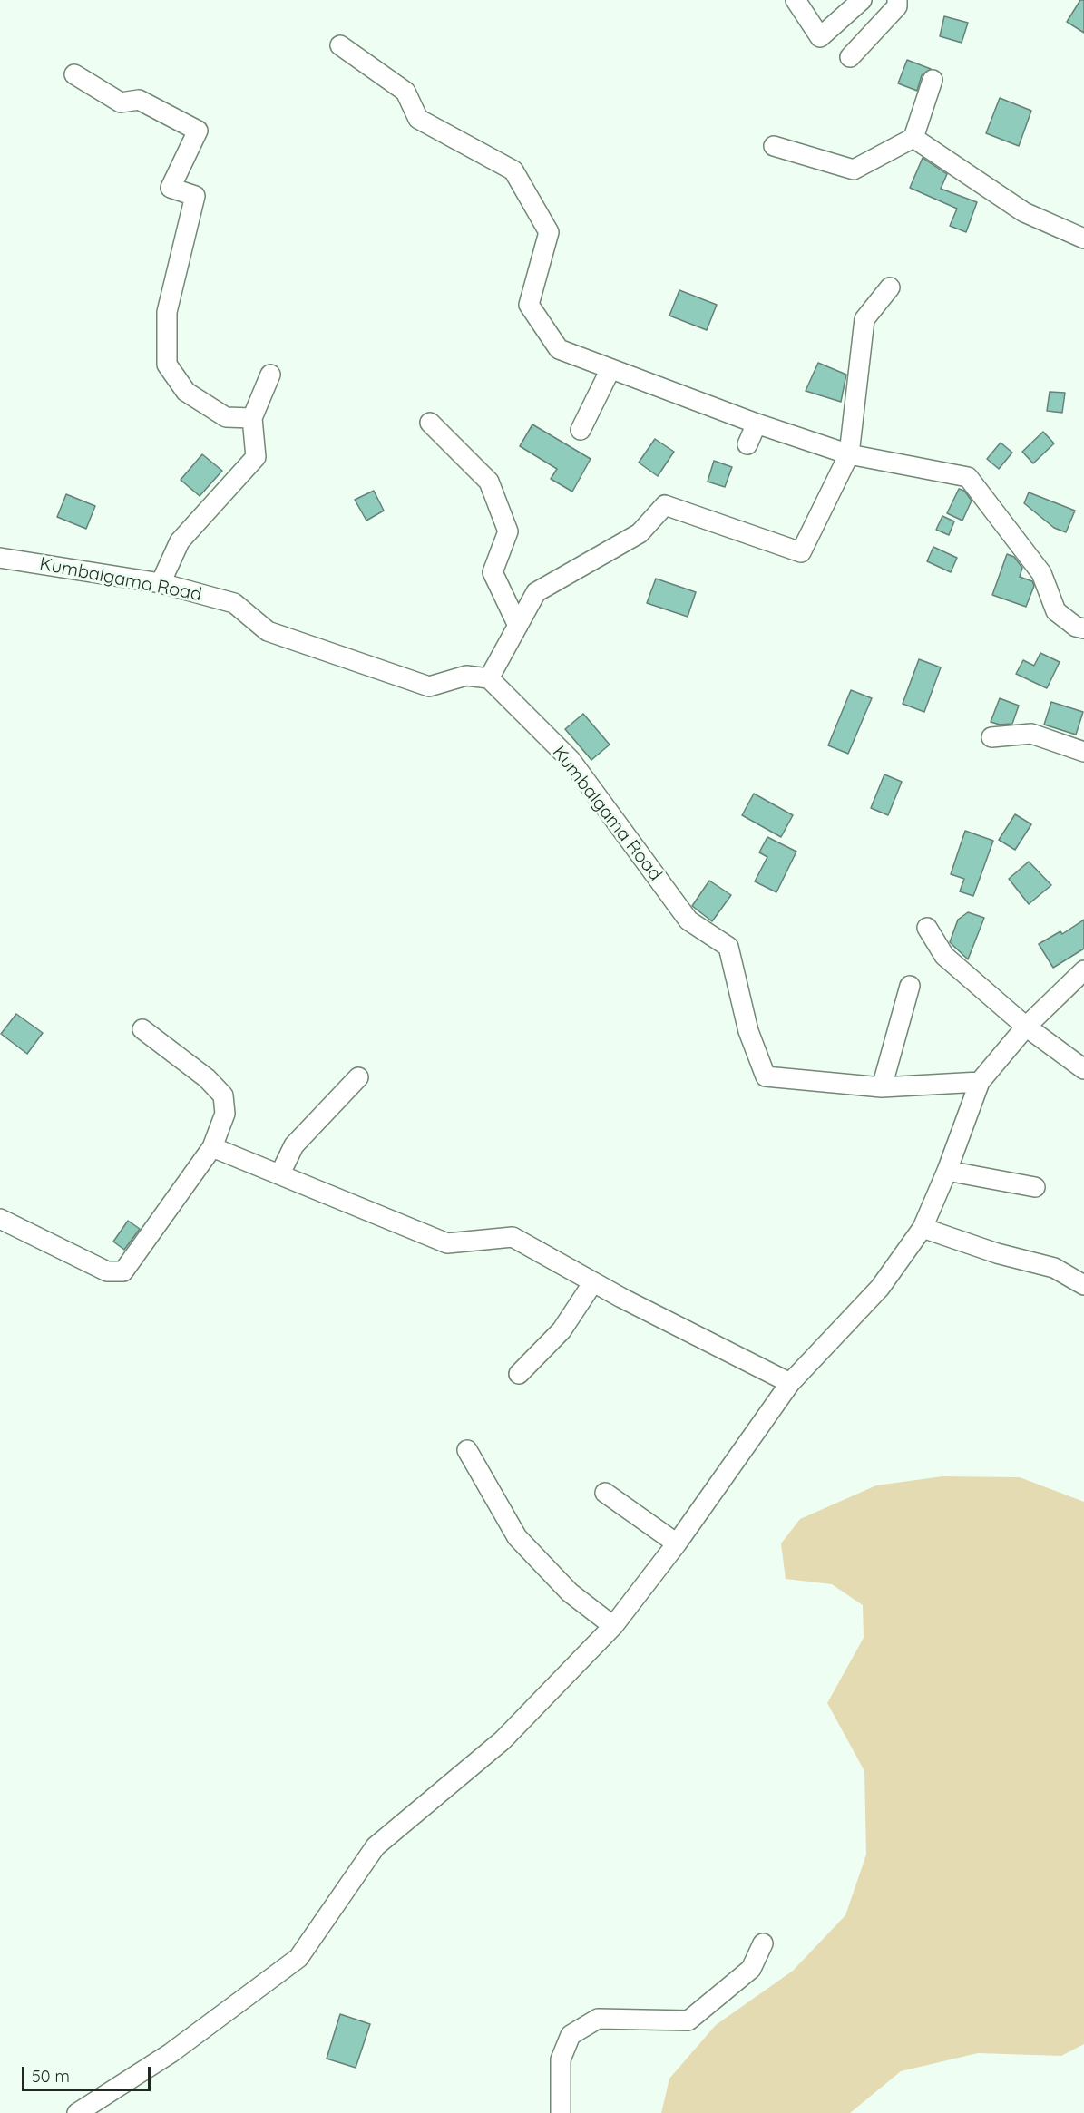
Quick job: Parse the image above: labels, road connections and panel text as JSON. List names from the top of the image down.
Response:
{
  "streets": {
    "street": ["Kumbalgama Road"]
  },
  "scale_bar": "50 m"
}
